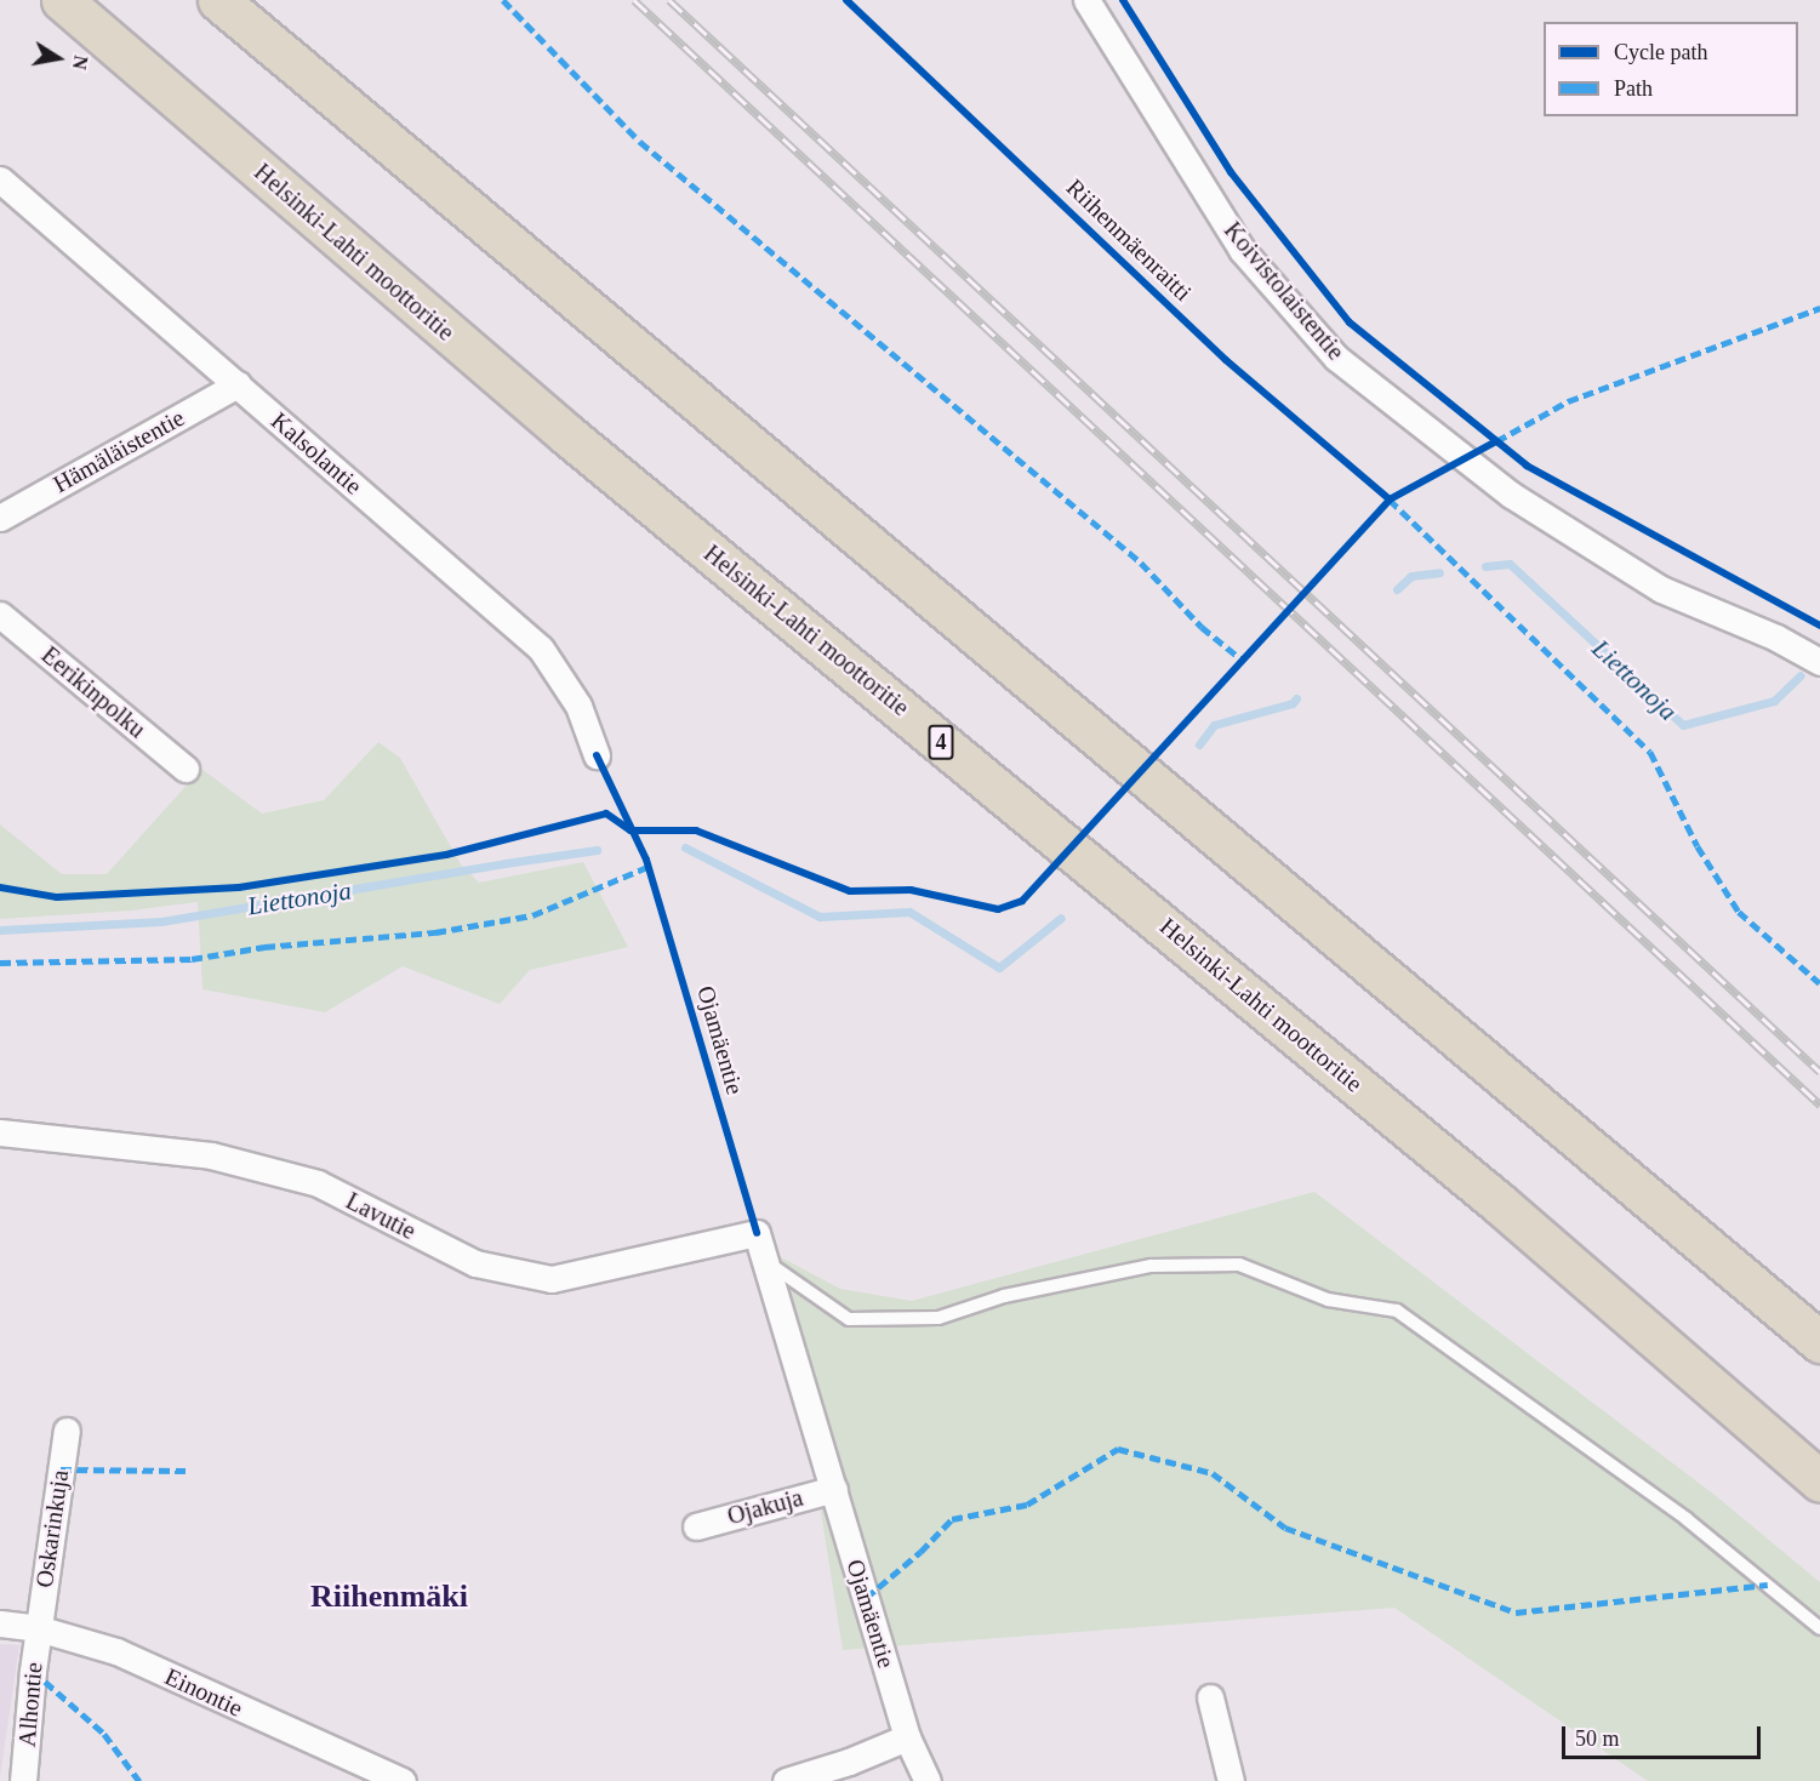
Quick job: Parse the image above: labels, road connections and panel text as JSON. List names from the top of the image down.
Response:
{
  "streets": {
    "highway": ["Helsinki-Lahti moottoritie", "4"],
    "street": [
      "Koivistolaistentie",
      "Hämäläistentie",
      "Kalsolantie",
      "Eerikinpolku",
      "Ojamäentie",
      "Lavutie",
      "Ojakuja",
      "Oskarinkuja",
      "Einontie",
      "Alhontie"
    ],
    "cycle path": ["Riihenmäenraitti"]
  },
  "crossings": [
    ["Hämäläistentie", "Kalsolantie"],
    ["Ojamäentie", "Lavutie"],
    ["Ojamäentie", "Ojakuja"],
    ["Oskarinkuja", "Einontie"],
    ["Oskarinkuja", "Alhontie"],
    ["Einontie", "Alhontie"]
  ],
  "districts": ["Riihenmäki"],
  "water": ["Liettonoja"],
  "legend": ["Cycle path", "Path"],
  "scale_bar": "50 m",
  "north": "right"
}
